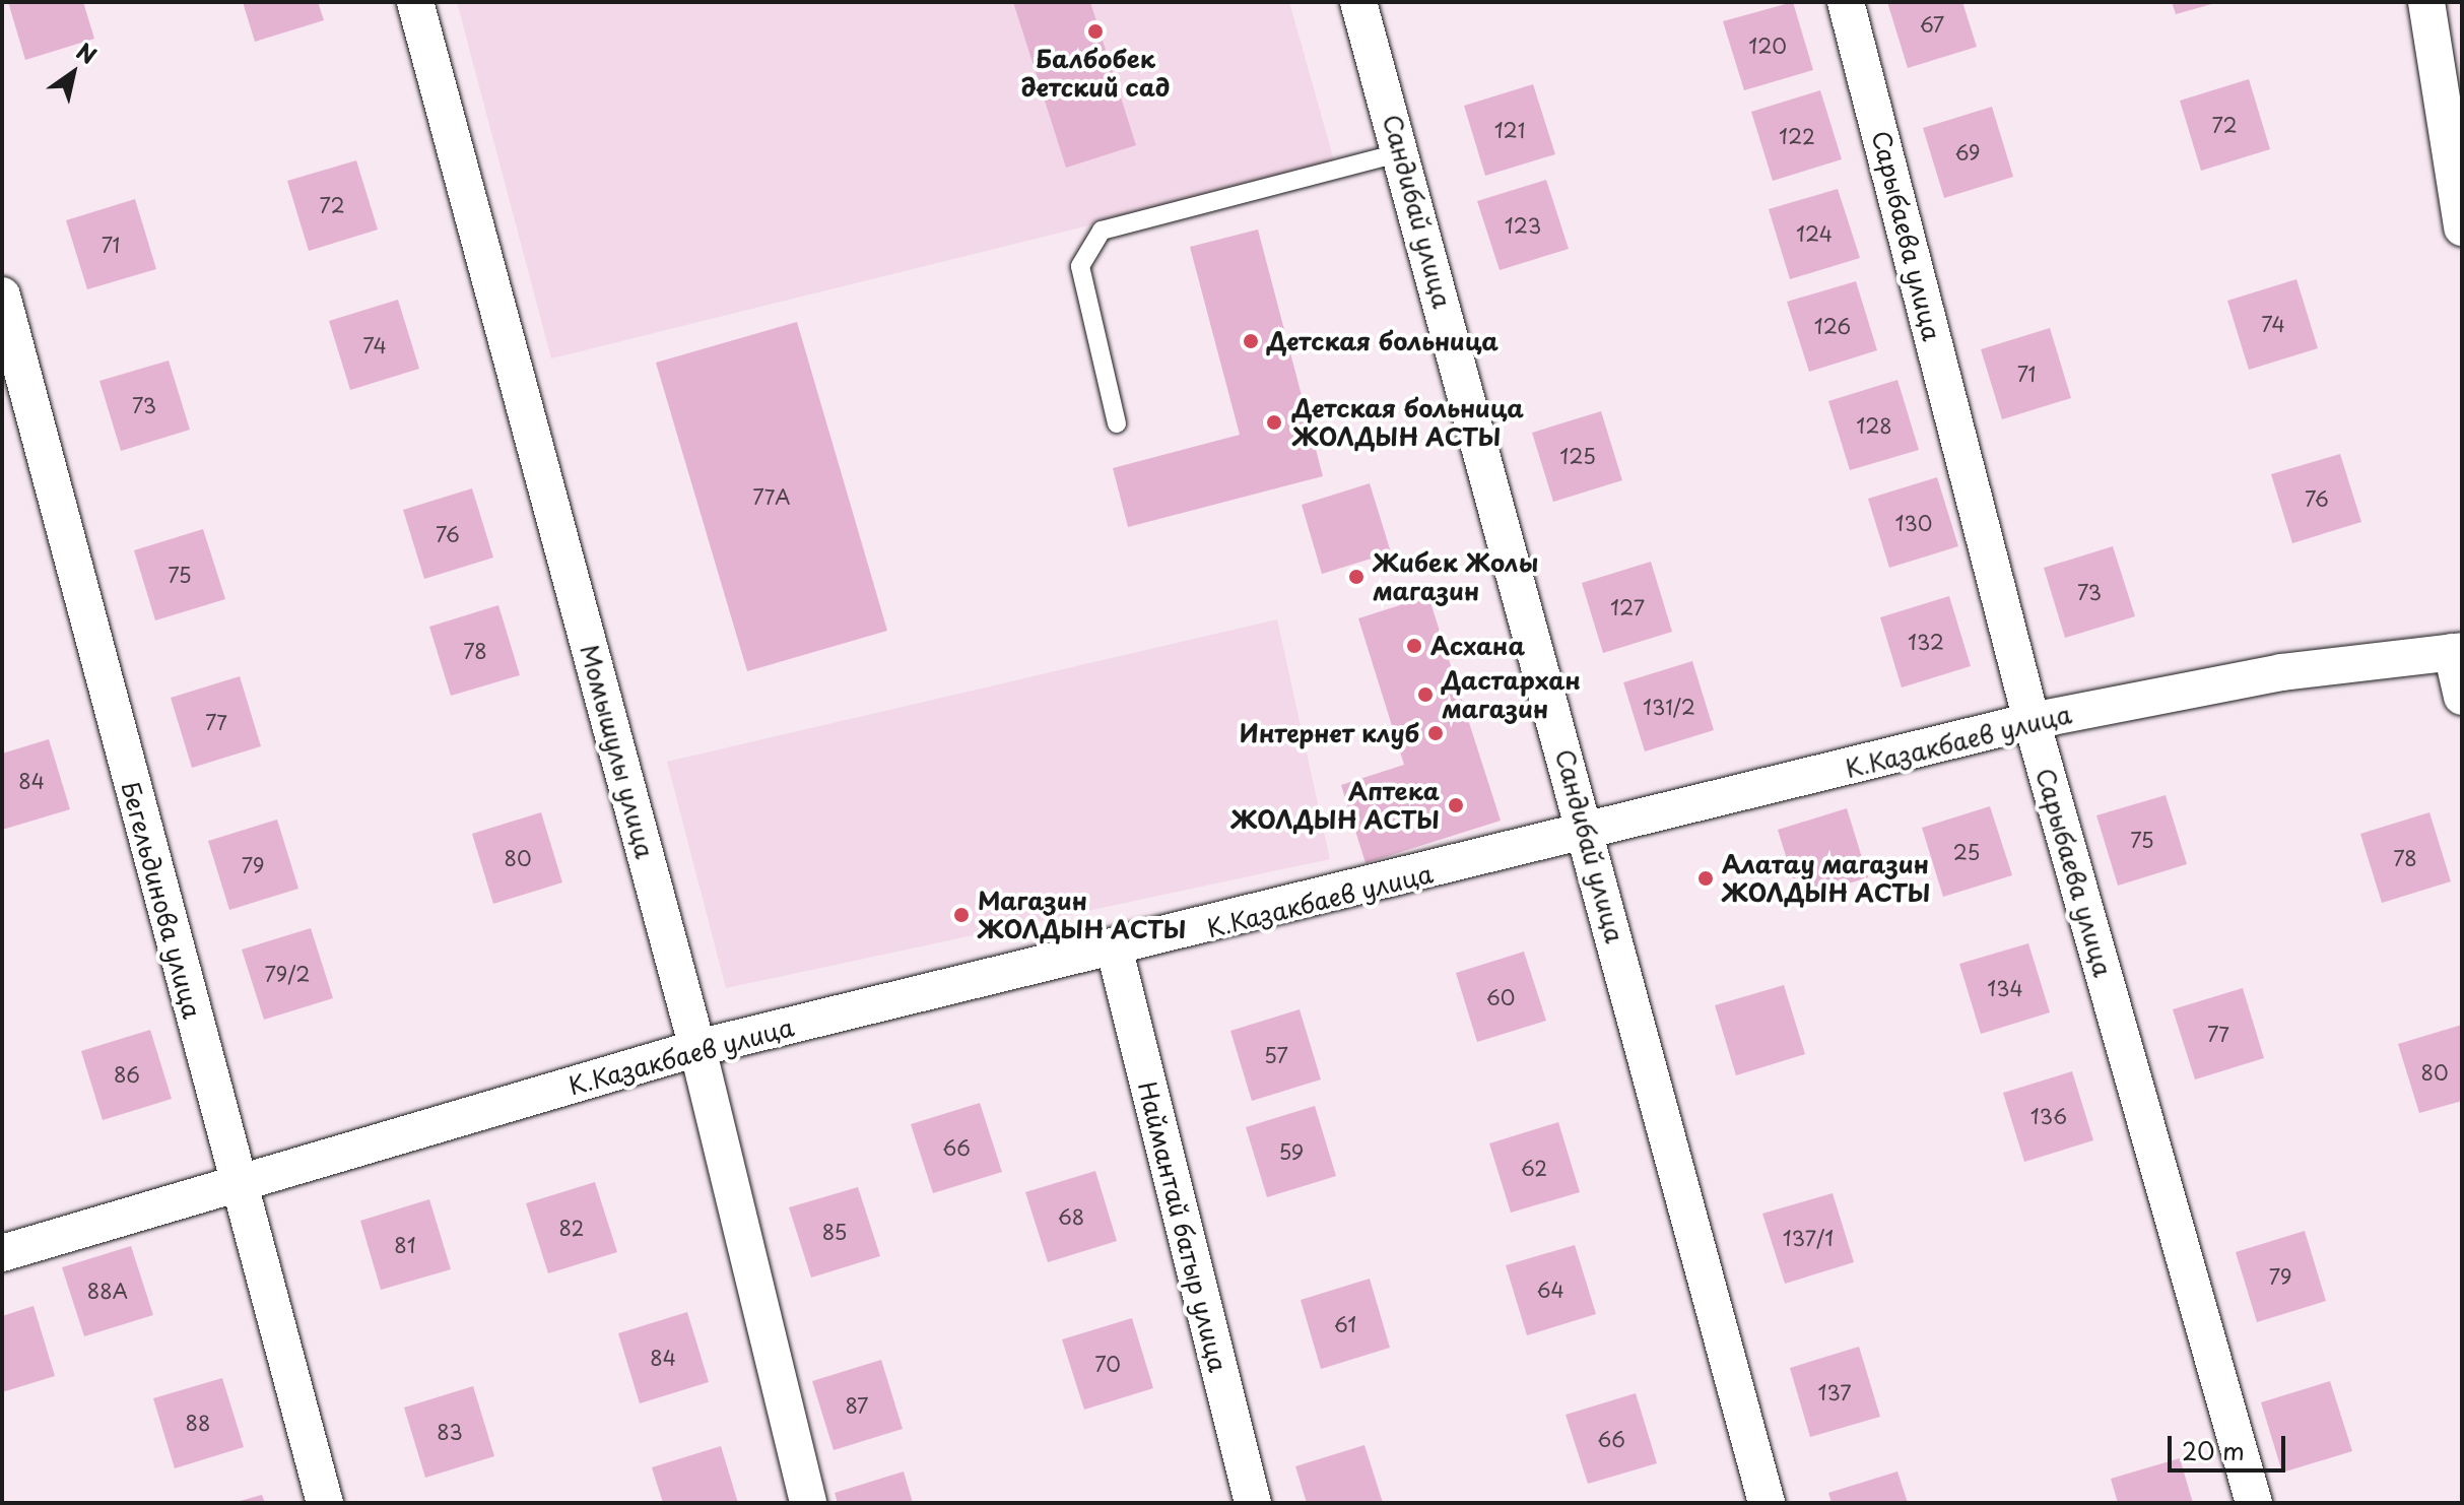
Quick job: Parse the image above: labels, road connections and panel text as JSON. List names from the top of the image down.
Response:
{
  "streets": {
    "street": [
      "Сандибай улица",
      "Сарыбаева улица",
      "К.Казакбаев улица",
      "Момышулы улица",
      "Бегельдинова улица",
      "Наймантай батыр улица"
    ]
  },
  "crossings": [
    ["Сандибай улица", "К.Казакбаев улица"],
    ["Сарыбаева улица", "К.Казакбаев улица"],
    ["К.Казакбаев улица", "Момышулы улица"],
    ["К.Казакбаев улица", "Бегельдинова улица"],
    ["К.Казакбаев улица", "Наймантай батыр улица"]
  ],
  "places": [
    "Балбобек детский сад",
    "Детская больница",
    "Детская больница ЖОЛДЫН АСТЫ",
    "Жибек Жолы магазин",
    "Асхана",
    "Дастархан магазин",
    "Интернет клуб",
    "Аптека ЖОЛДЫН АСТЫ",
    "Алатау магазин ЖОЛДЫН АСТЫ",
    "Магазин ЖОЛДЫН АСТЫ"
  ],
  "house_numbers": [
    "67",
    "120",
    "72",
    "121",
    "122",
    "69",
    "72",
    "123",
    "124",
    "71",
    "74",
    "126",
    "74",
    "71",
    "73",
    "128",
    "125",
    "77А",
    "76",
    "130",
    "76",
    "75",
    "73",
    "127",
    "132",
    "78",
    "131/2",
    "77",
    "84",
    "75",
    "25",
    "80",
    "78",
    "79",
    "79/2",
    "134",
    "60",
    "77",
    "57",
    "80",
    "86",
    "136",
    "66",
    "59",
    "62",
    "68",
    "82",
    "85",
    "137/1",
    "81",
    "79",
    "64",
    "88А",
    "61",
    "84",
    "70",
    "137",
    "87",
    "88",
    "83",
    "66"
  ],
  "scale_bar": "20 m",
  "north": "top right"
}
